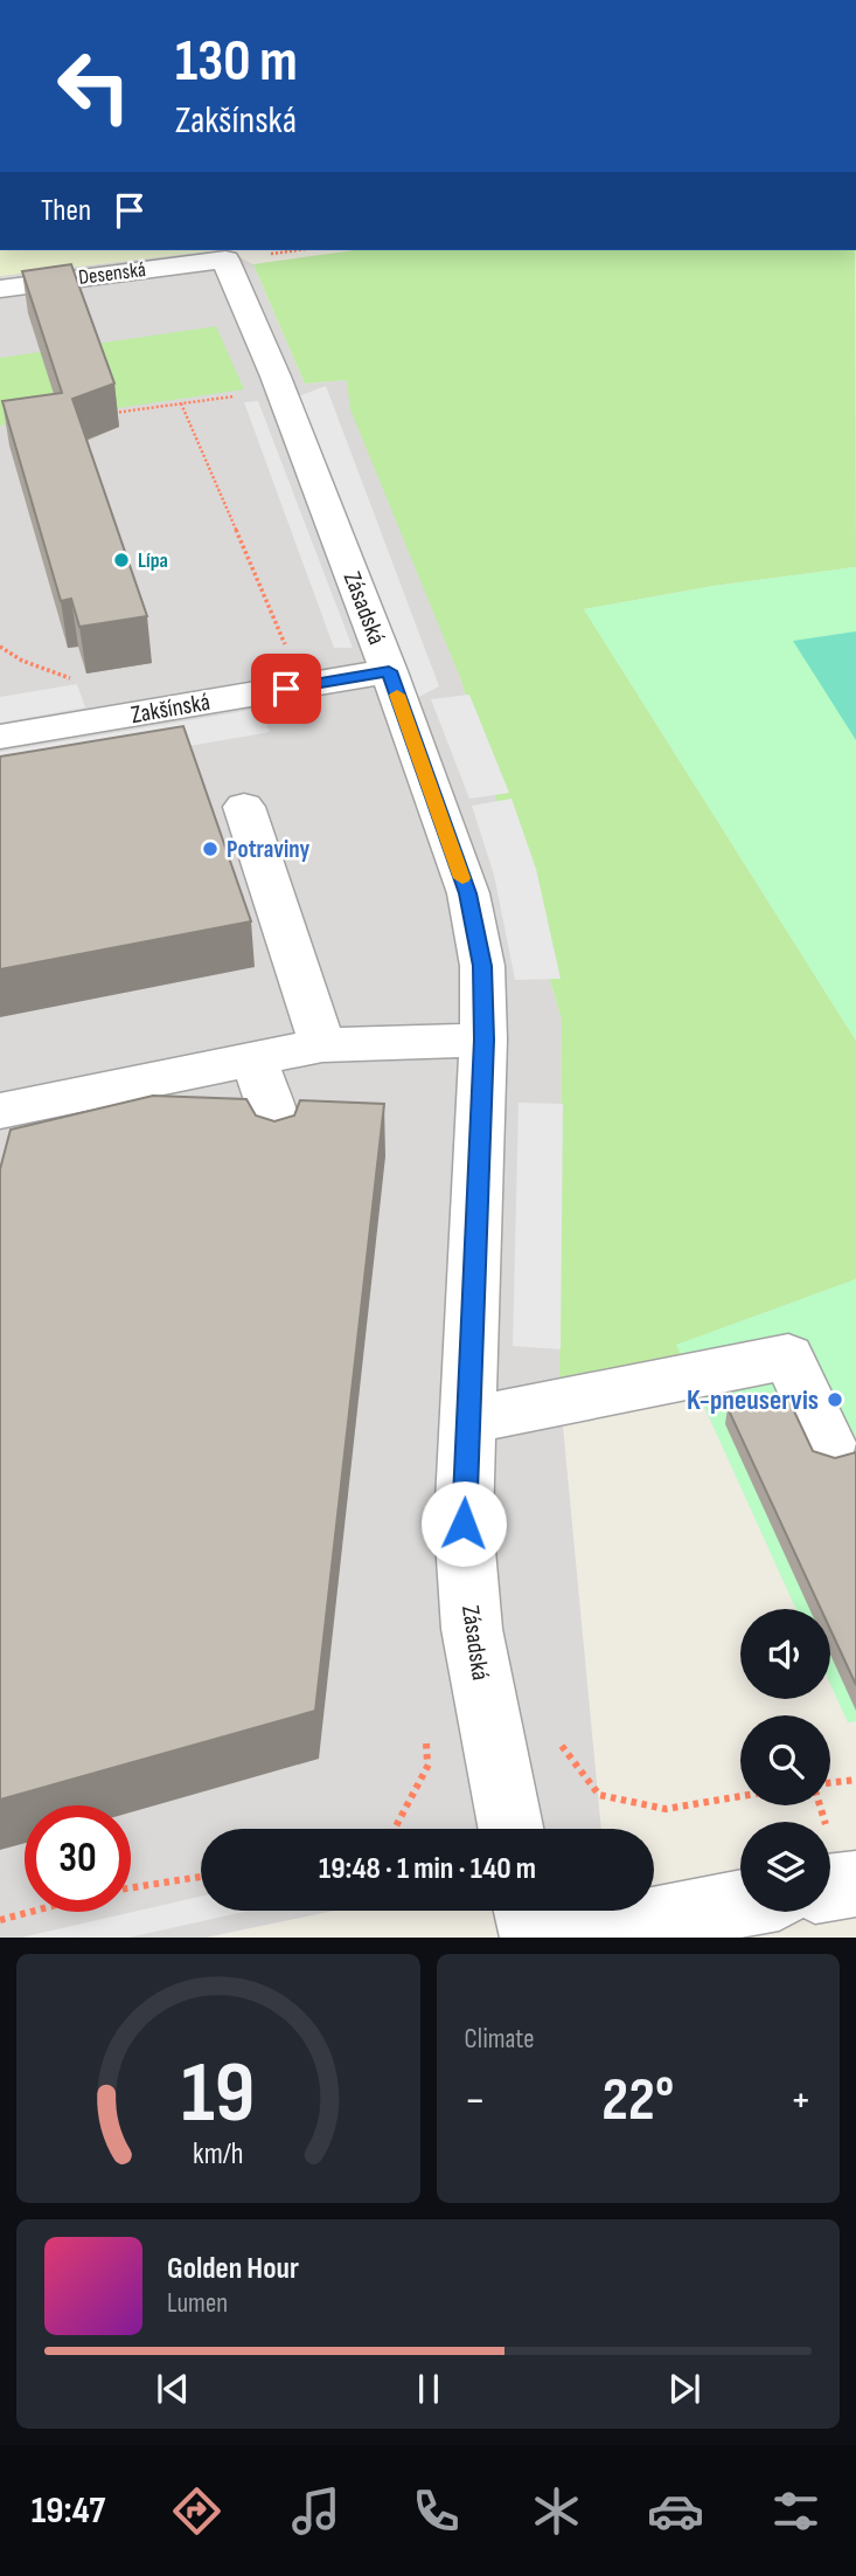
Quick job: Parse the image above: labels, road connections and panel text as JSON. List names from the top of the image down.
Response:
{
  "streets": {
    "street": ["Desenská", "Zásadská", "Zakšínská"]
  },
  "crossings": [
    ["Desenská", "Zásadská"],
    ["Zásadská", "Zakšínská"]
  ],
  "places": ["Lípa", "Potraviny", "K-pneuservis"],
  "page": {
    "turn": ["130 m", "Zakšínská"],
    "then": "Then",
    "limit": "30",
    "trip": "19:48 · 1 min · 140 m",
    "tile": "Climate",
    "heat": ["−", "22°", "+"],
    "song": ["Golden Hour", "Lumen"],
    "tabs": "19:47",
    "gauge": ["19", "km/h"]
  }
}
